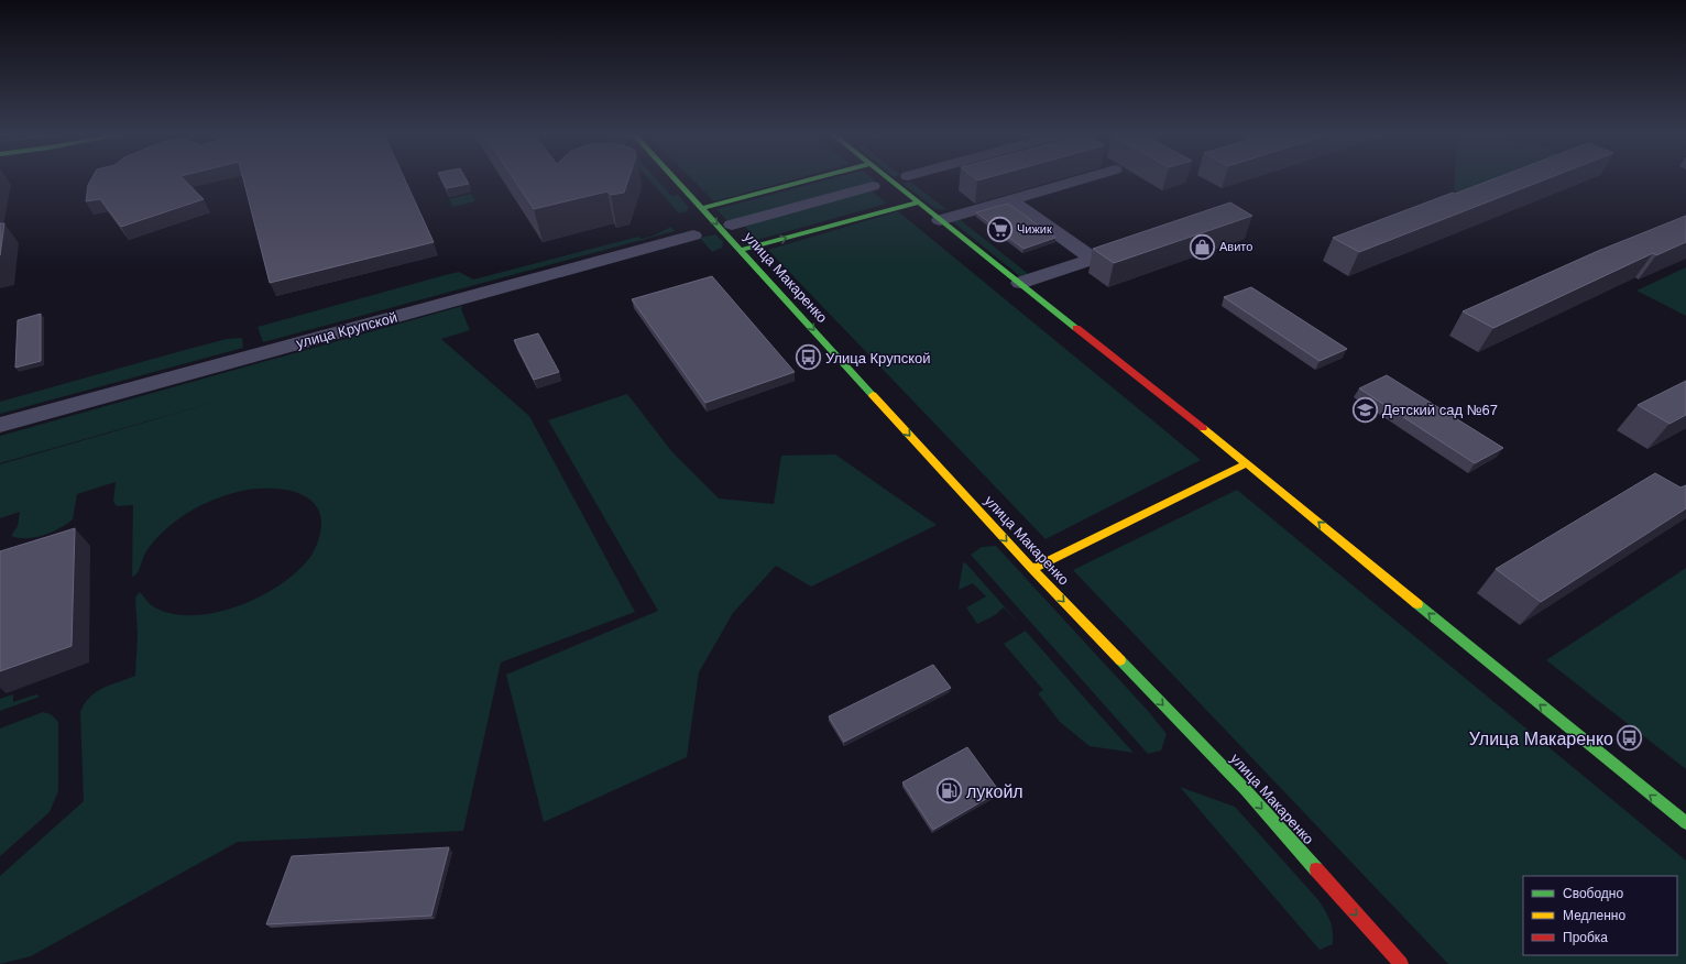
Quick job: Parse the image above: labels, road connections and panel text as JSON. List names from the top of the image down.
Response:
{
  "streets": {
    "main road": ["улица Макаренко"],
    "street": ["улица Крупской"]
  },
  "one_way": ["улица Макаренко"],
  "places": {
    "supermarket": ["Чижик"],
    "shop": ["Авито"],
    "bus stop": ["Улица Крупской", "Улица Макаренко"],
    "school or university": ["Детский сад №67"],
    "fuel station": ["лукойл"]
  },
  "legend": ["Свободно", "Медленно", "Пробка"]
}
